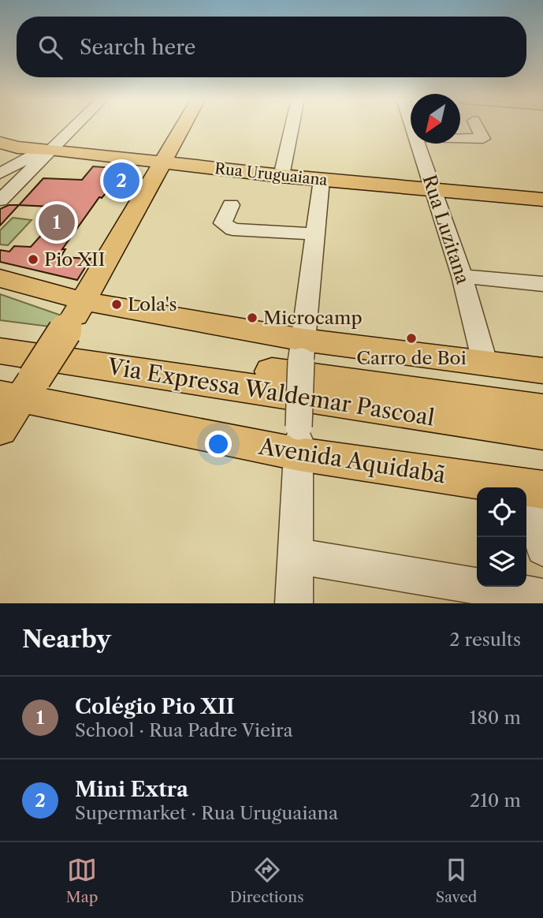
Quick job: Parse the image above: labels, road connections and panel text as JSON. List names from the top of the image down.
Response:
{
  "streets": {
    "highway": ["Via Expressa Waldemar Pascoal"],
    "main road": ["Rua Uruguaiana", "Avenida Aquidabã"],
    "street": ["Rua Luzitana"]
  },
  "crossings": [
    ["Rua Uruguaiana", "Rua Luzitana"]
  ],
  "places": [
    "Pio XII",
    "Lola's",
    "Microcamp",
    "Carro de Boi"
  ],
  "north": "bottom left",
  "page": {
    "search": "Search here",
    "pins": ["2", "1"],
    "heading": ["Nearby", "2 results"],
    "list": [
      {
        "mark": "1",
        "name": "Colégio Pio XII",
        "note": "School · Rua Padre Vieira",
        "value": "180 m"
      },
      {
        "mark": "2",
        "name": "Mini Extra",
        "note": "Supermarket · Rua Uruguaiana",
        "value": "210 m"
      }
    ],
    "nav": ["Map", "Directions", "Saved"]
  }
}
